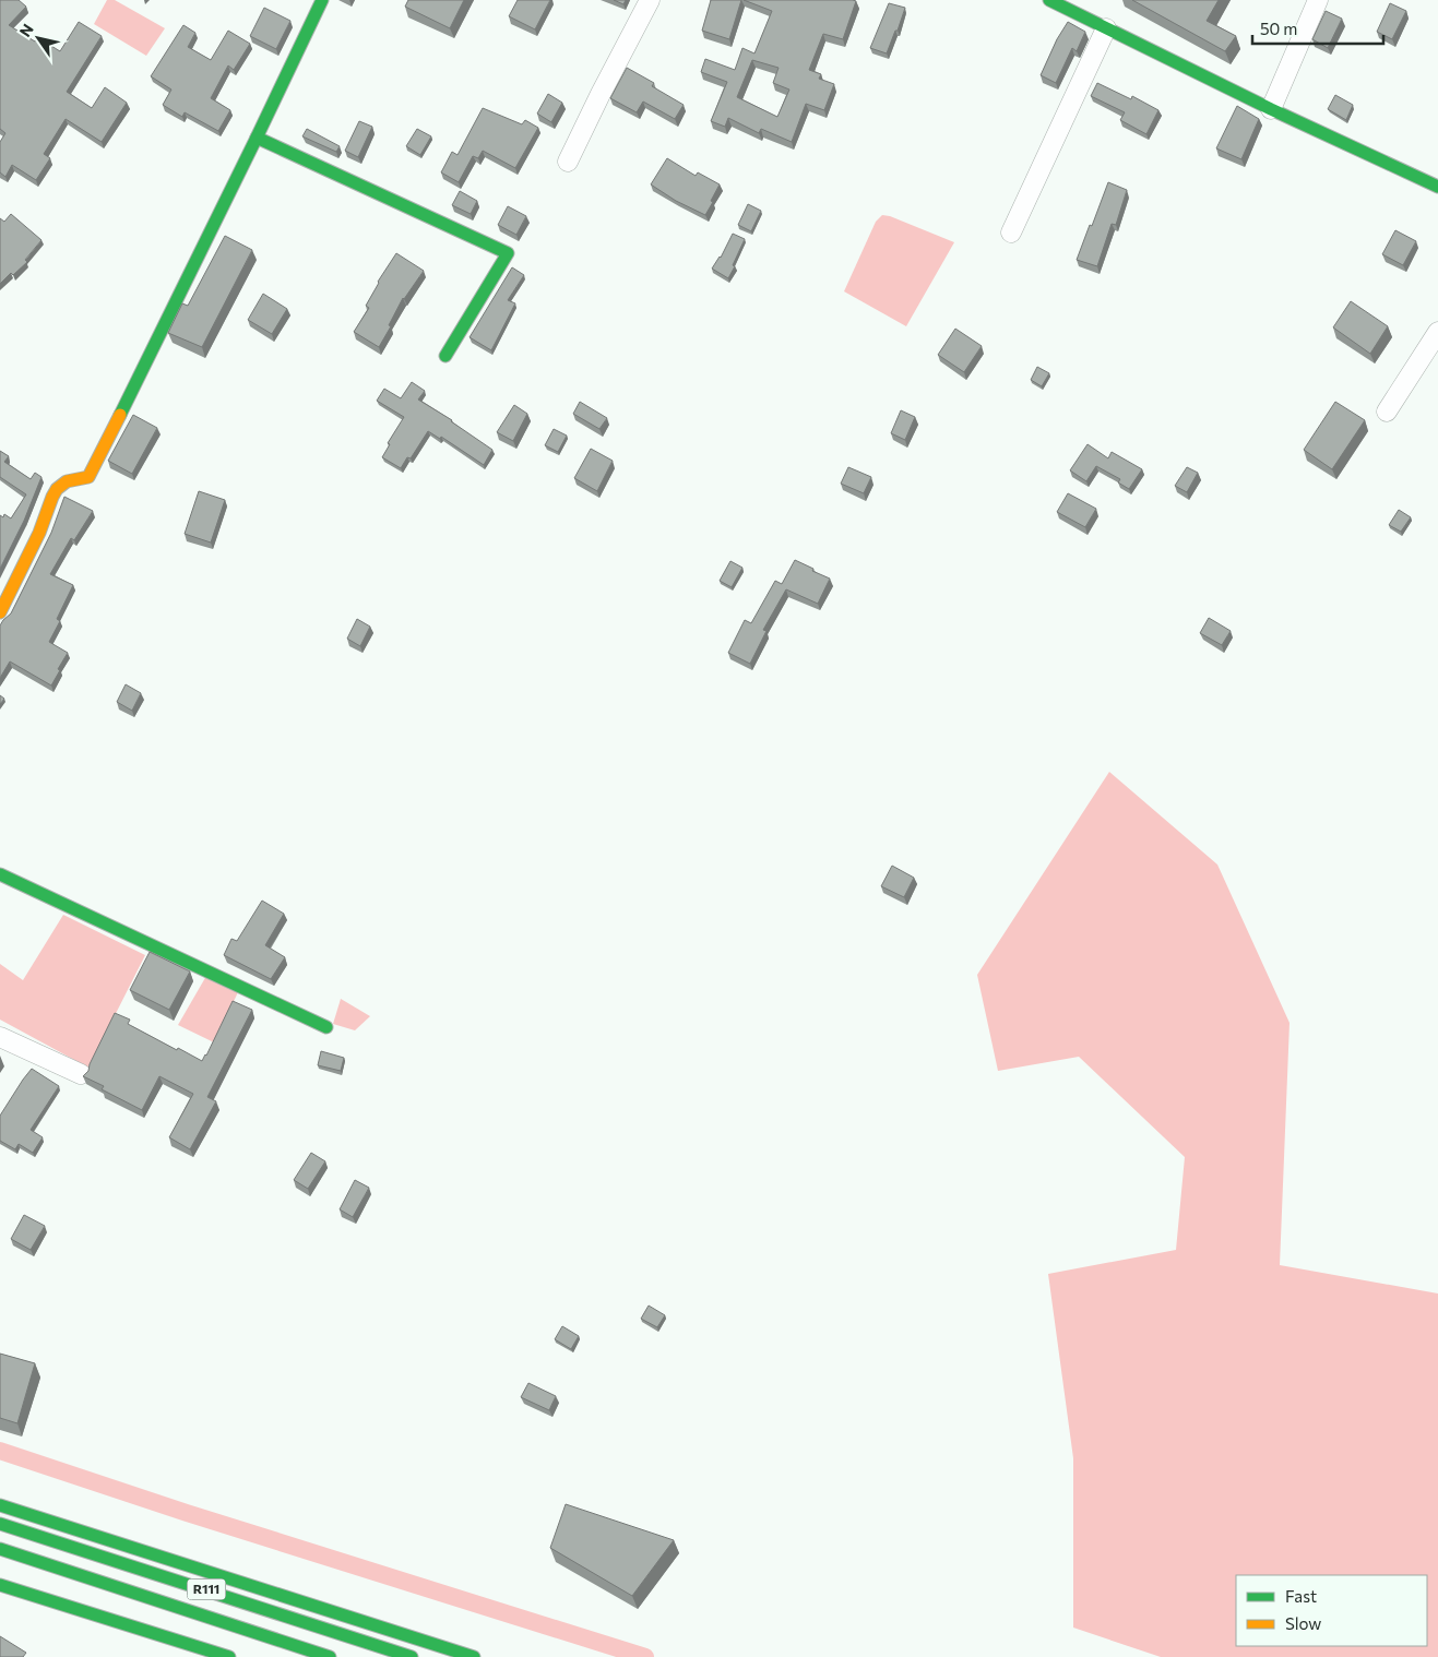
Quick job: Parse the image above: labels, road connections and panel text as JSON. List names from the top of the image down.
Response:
{
  "streets": {
    "street": ["R111"]
  },
  "legend": ["Fast", "Slow"],
  "scale_bar": "50 m",
  "north": "top left"
}
